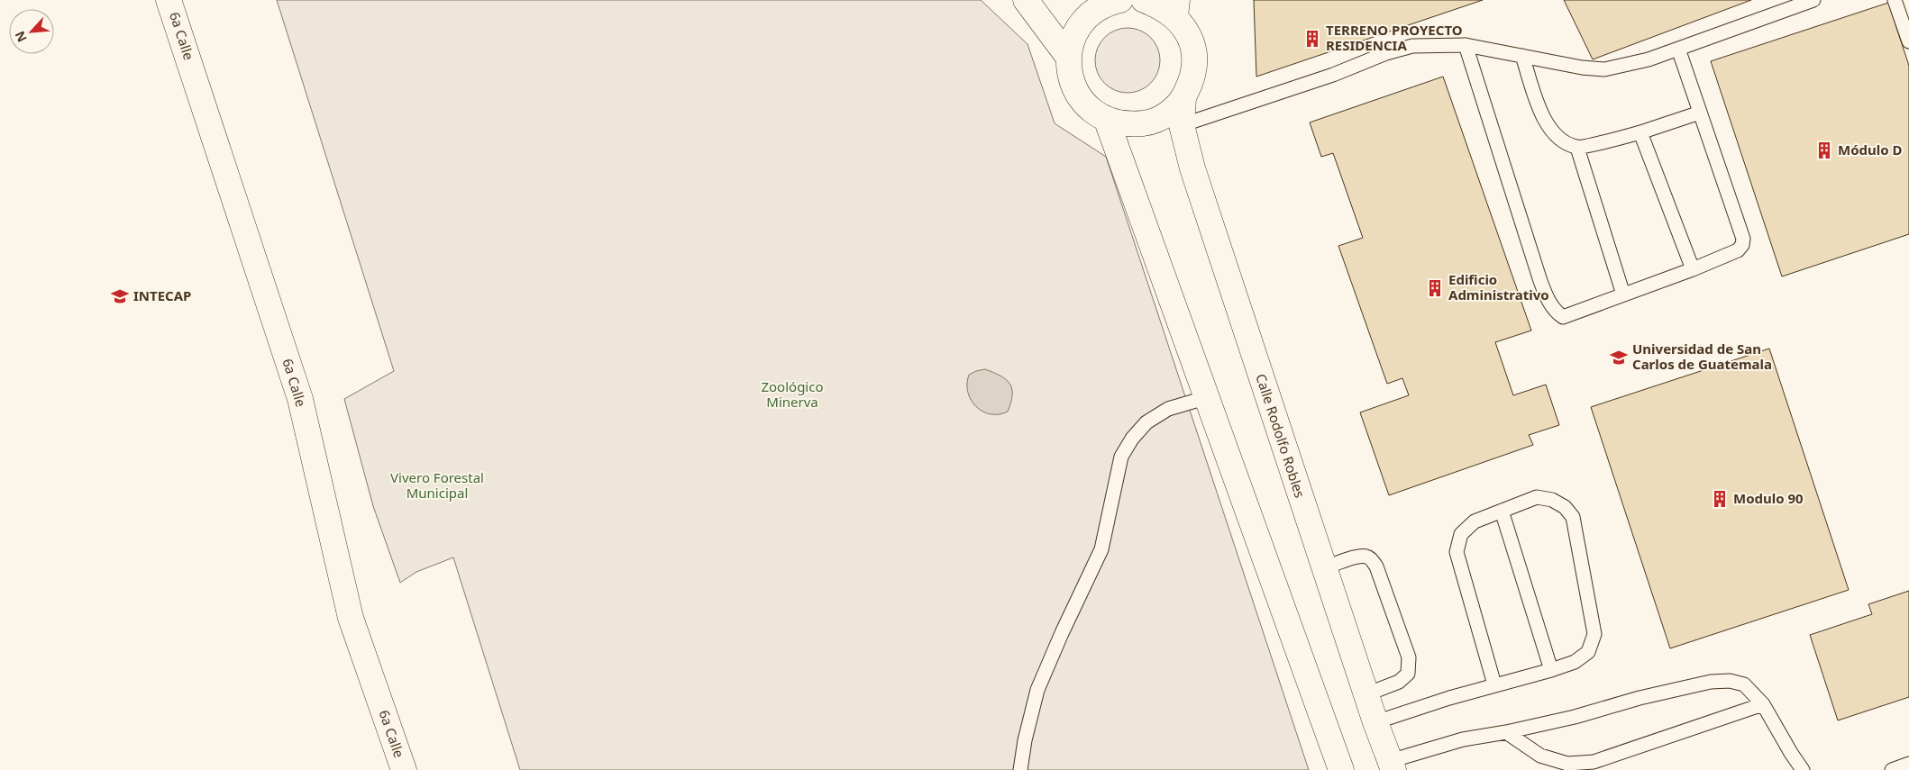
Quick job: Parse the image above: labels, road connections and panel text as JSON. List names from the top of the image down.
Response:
{
  "streets": {
    "main road": ["6a Calle", "Calle Rodolfo Robles"]
  },
  "parks": ["Zoológico Minerva", "Vivero Forestal Municipal"],
  "places": {
    "building": [
      "TERRENO PROYECTO RESIDENCIA",
      "Módulo D",
      "Edificio Administrativo",
      "Modulo 90"
    ],
    "school or university": ["INTECAP", "Universidad de San Carlos de Guatemala"]
  },
  "north": "bottom left"
}
